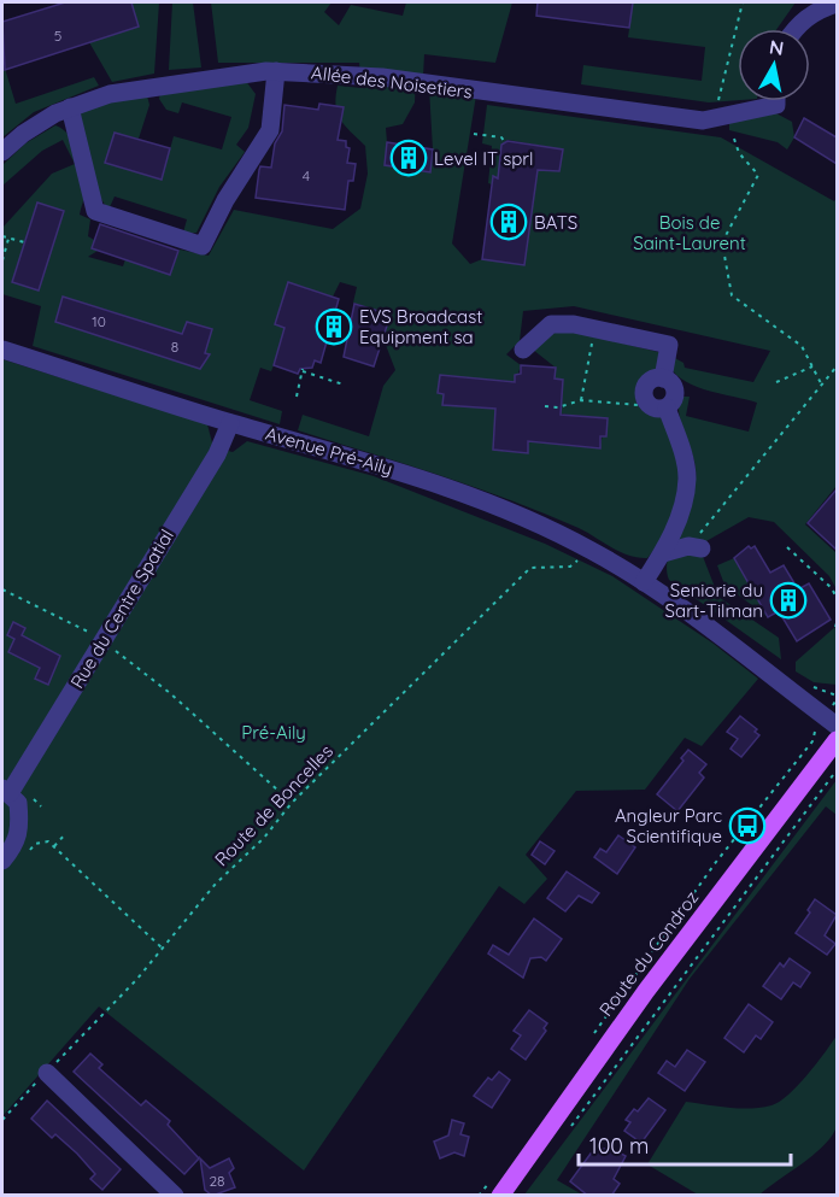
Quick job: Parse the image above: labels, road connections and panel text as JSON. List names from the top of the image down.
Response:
{
  "streets": {
    "main road": ["Route du Condroz"],
    "street": ["Allée des Noisetiers", "Avenue Pré-Aily", "Rue du Centre Spatial"],
    "path": ["Route de Boncelles"]
  },
  "crossings": [
    ["Avenue Pré-Aily", "Rue du Centre Spatial"],
    ["Avenue Pré-Aily", "Route de Boncelles"]
  ],
  "parks": ["Bois de Saint-Laurent", "Pré-Aily"],
  "places": {
    "building": [
      "Level IT sprl",
      "BATS",
      "EVS Broadcast Equipment sa",
      "Seniorie du Sart-Tilman"
    ],
    "bus stop": ["Angleur Parc Scientifique"]
  },
  "house_numbers": [
    "5",
    "4",
    "10",
    "8",
    "28"
  ],
  "scale_bar": "100 m",
  "north": "top"
}
